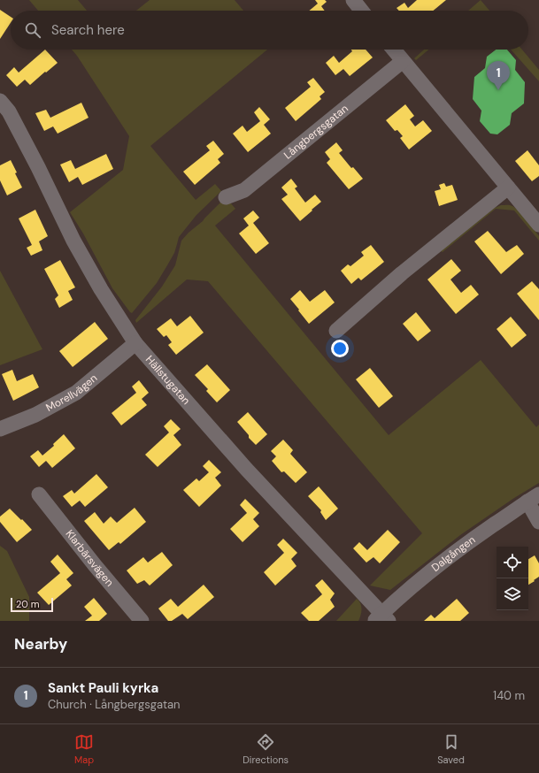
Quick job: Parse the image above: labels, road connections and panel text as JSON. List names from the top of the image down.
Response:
{
  "streets": {
    "street": [
      "Långbergsgatan",
      "Hällstugatan",
      "Morellvägen",
      "Dalgången",
      "Klarbärsvägen"
    ]
  },
  "crossings": [
    ["Hällstugatan", "Morellvägen"],
    ["Hällstugatan", "Dalgången"]
  ],
  "scale_bar": "20 m",
  "page": {
    "search": "Search here",
    "pins": "1",
    "scale": "20 m",
    "heading": "Nearby",
    "list": [
      {
        "mark": "1",
        "name": "Sankt Pauli kyrka",
        "note": "Church · Långbergsgatan",
        "value": "140 m"
      }
    ],
    "nav": ["Map", "Directions", "Saved"]
  }
}
